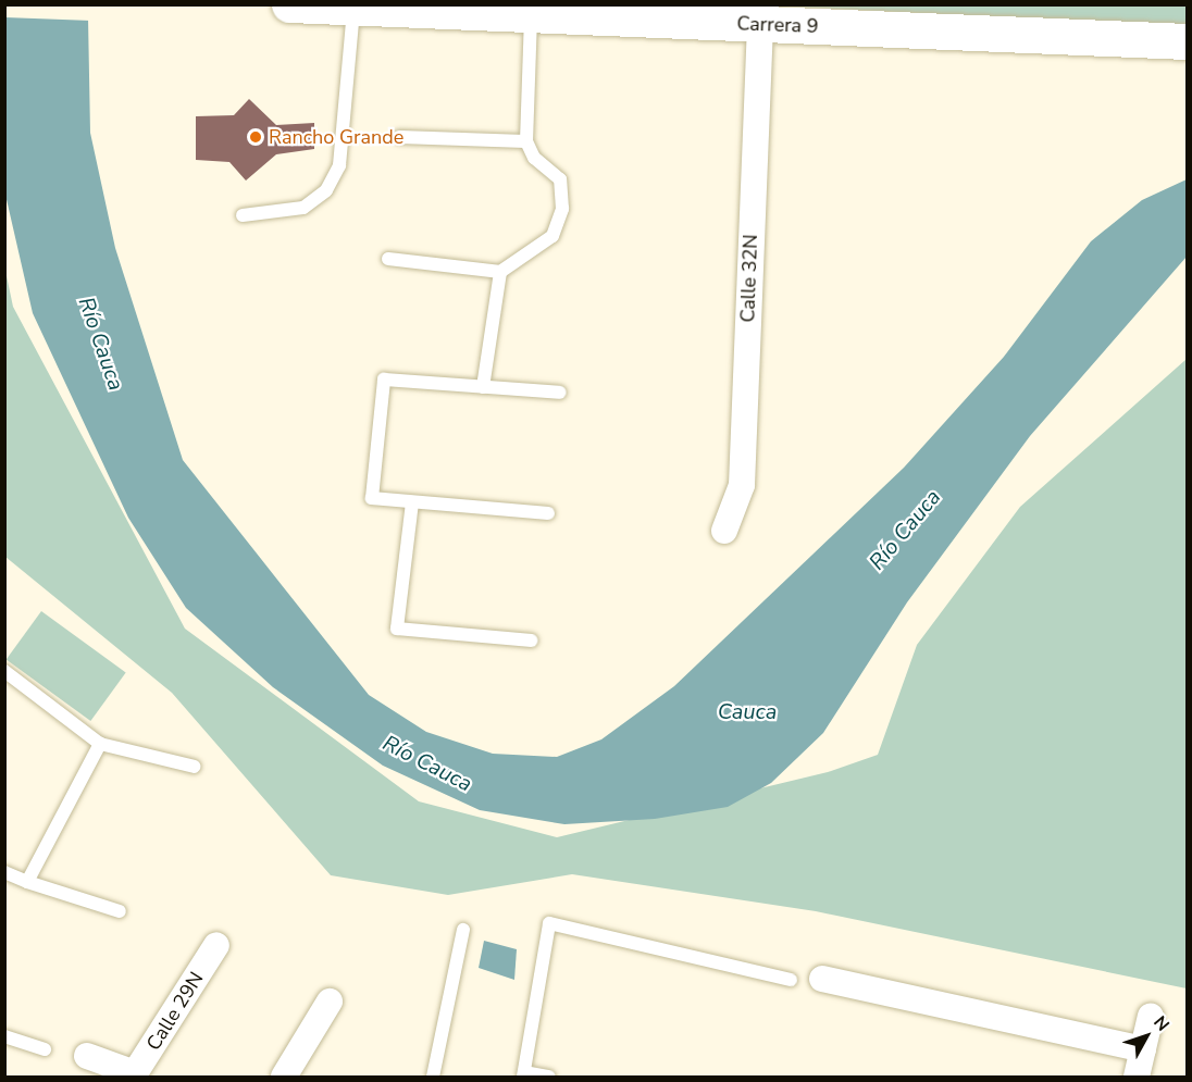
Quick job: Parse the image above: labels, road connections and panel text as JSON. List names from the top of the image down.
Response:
{
  "streets": {
    "main road": ["Carrera 9"],
    "street": ["Calle 32N", "Calle 29N"]
  },
  "crossings": [
    ["Carrera 9", "Calle 32N"]
  ],
  "water": ["Río Cauca", "Cauca"],
  "places": ["Rancho Grande"],
  "north": "top right"
}
